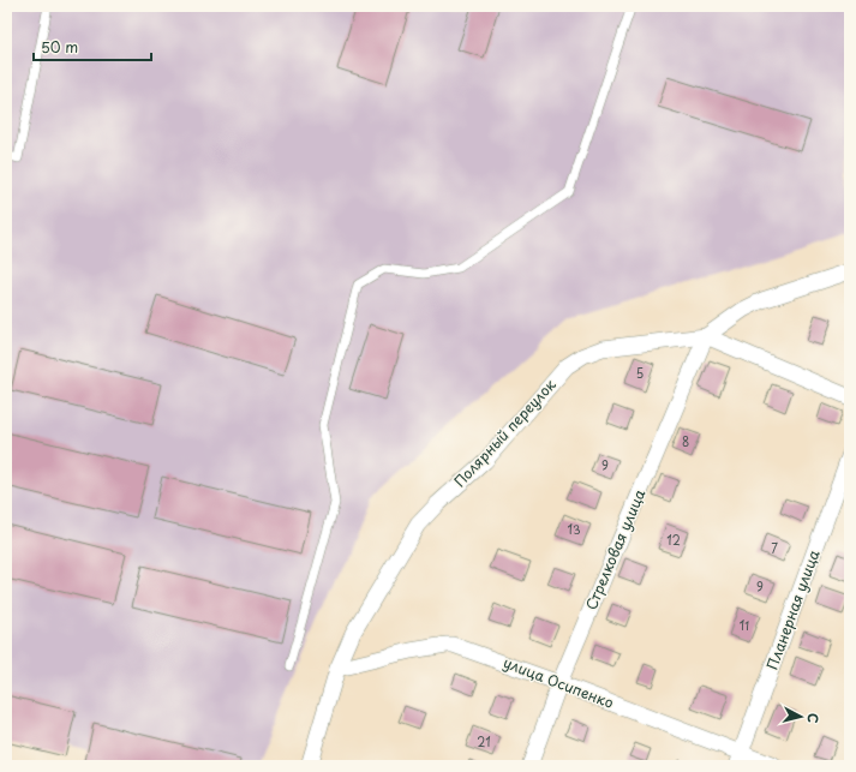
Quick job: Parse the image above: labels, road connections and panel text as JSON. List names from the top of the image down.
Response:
{
  "streets": {
    "street": [
      "Полярный переулок",
      "Стрелковая улица",
      "Планерная улица",
      "улица Осипенко"
    ]
  },
  "crossings": [
    ["Полярный переулок", "Стрелковая улица"],
    ["Полярный переулок", "улица Осипенко"],
    ["Стрелковая улица", "улица Осипенко"],
    ["Планерная улица", "улица Осипенко"]
  ],
  "house_numbers": [
    "5",
    "8",
    "9",
    "13",
    "12",
    "7",
    "9",
    "11",
    "21"
  ],
  "scale_bar": "50 m",
  "north": "right"
}
